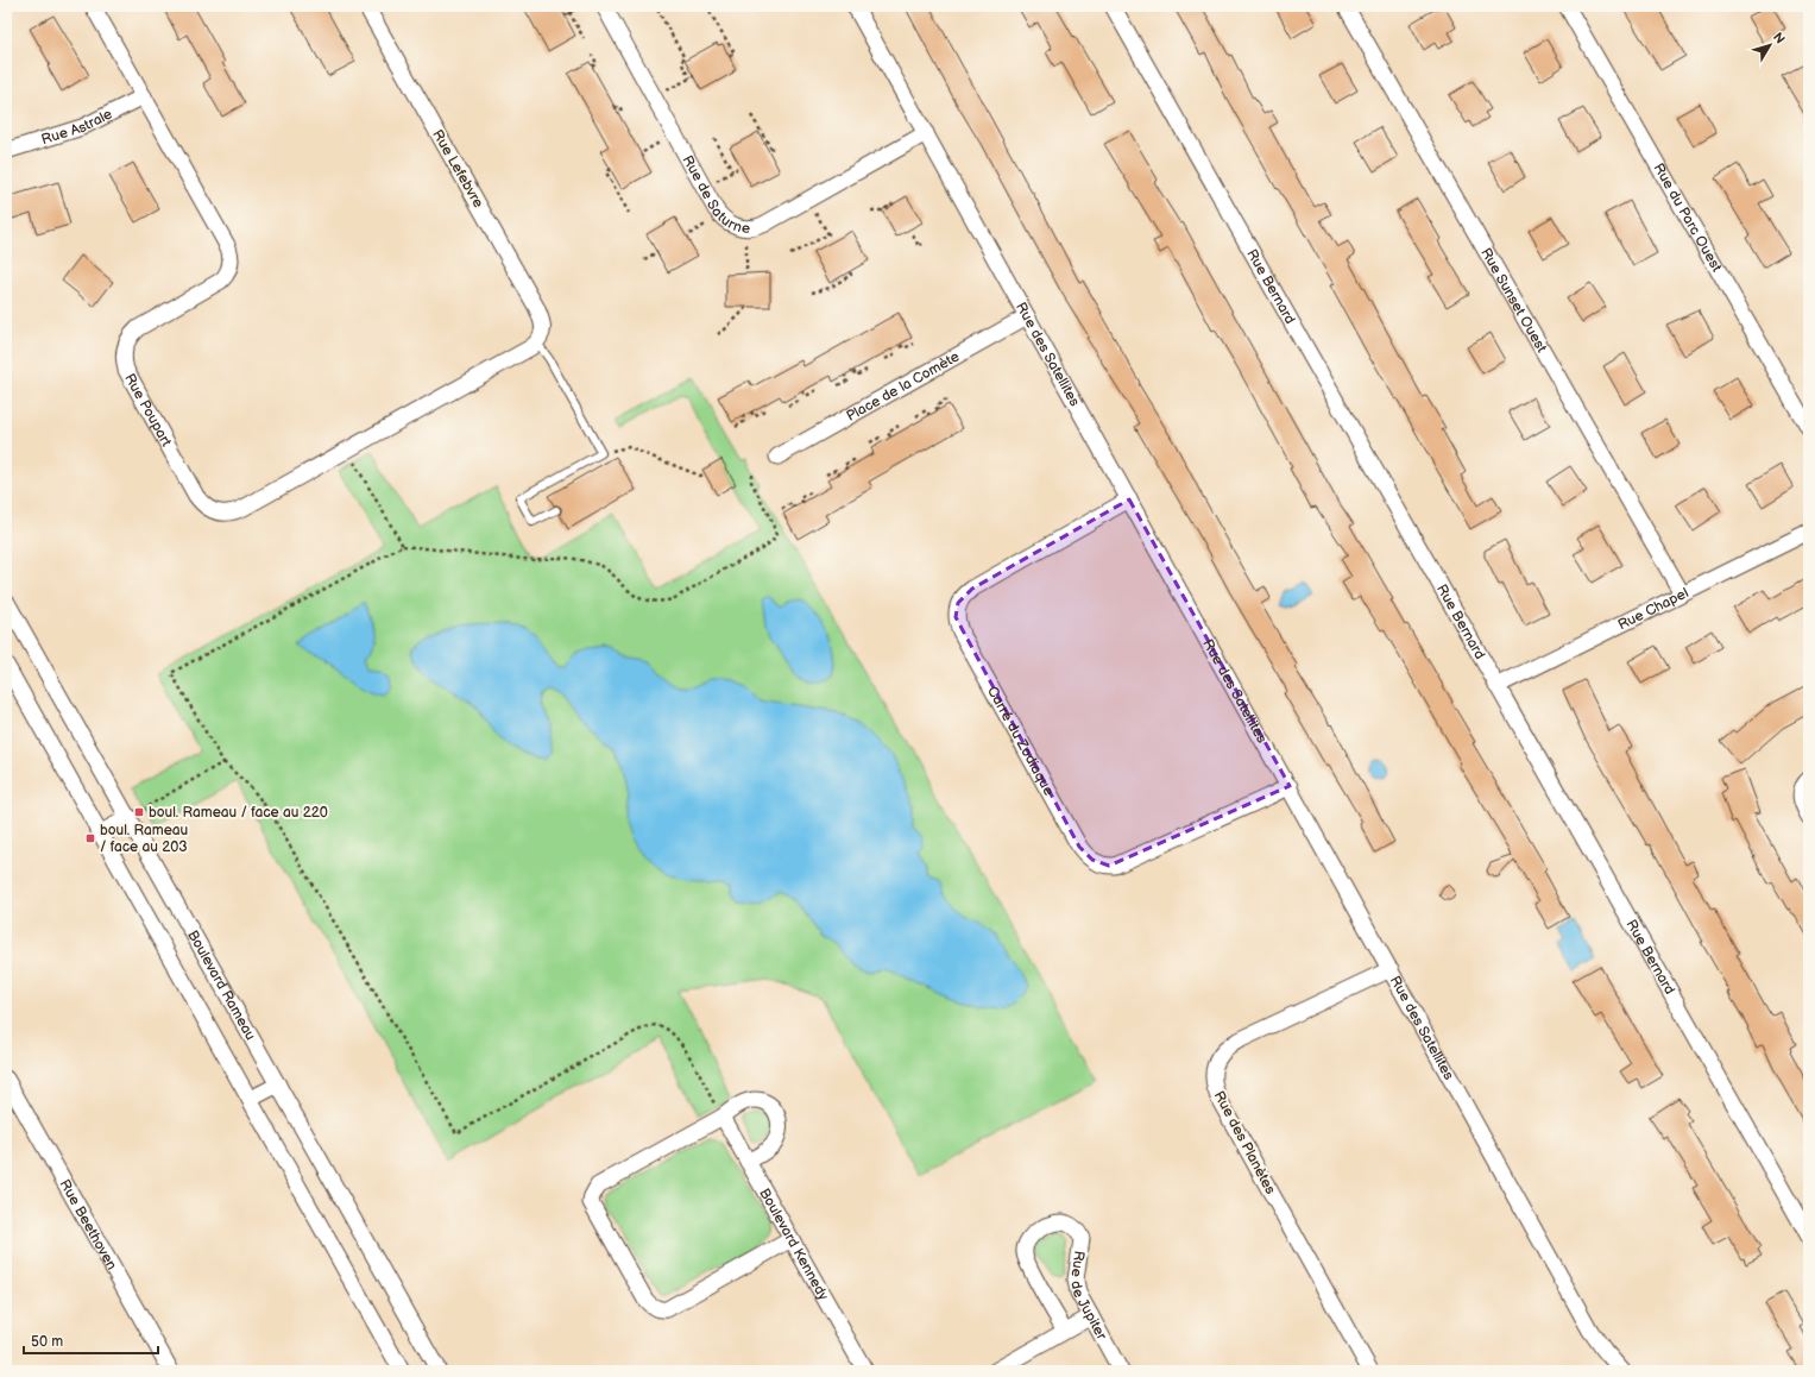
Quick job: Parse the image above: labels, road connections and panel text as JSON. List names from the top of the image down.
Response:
{
  "streets": {
    "street": [
      "Rue Astrale",
      "Rue Lefebvre",
      "Rue de Saturne",
      "Rue du Parc Ouest",
      "Rue Bernard",
      "Rue Sunset Ouest",
      "Rue des Satellites",
      "Place de la Comète",
      "Rue Poupart",
      "Rue Chapel",
      "Carré du Zodiaque",
      "Boulevard Rameau",
      "Rue des Planètes",
      "Rue Beethoven",
      "Boulevard Kennedy",
      "Rue de Jupiter"
    ]
  },
  "crossings": [
    ["Rue Astrale", "Rue Poupart"],
    ["Rue Lefebvre", "Rue Poupart"],
    ["Rue de Saturne", "Rue des Satellites"],
    ["Rue Bernard", "Rue Chapel"],
    ["Rue Sunset Ouest", "Rue Chapel"],
    ["Rue des Satellites", "Place de la Comète"],
    ["Rue des Satellites", "Carré du Zodiaque"],
    ["Rue des Satellites", "Rue des Planètes"]
  ],
  "places": {
    "transit": ["boul. Rameau / face au 220", "boul. Rameau / face au 203"]
  },
  "scale_bar": "50 m",
  "north": "top right"
}
